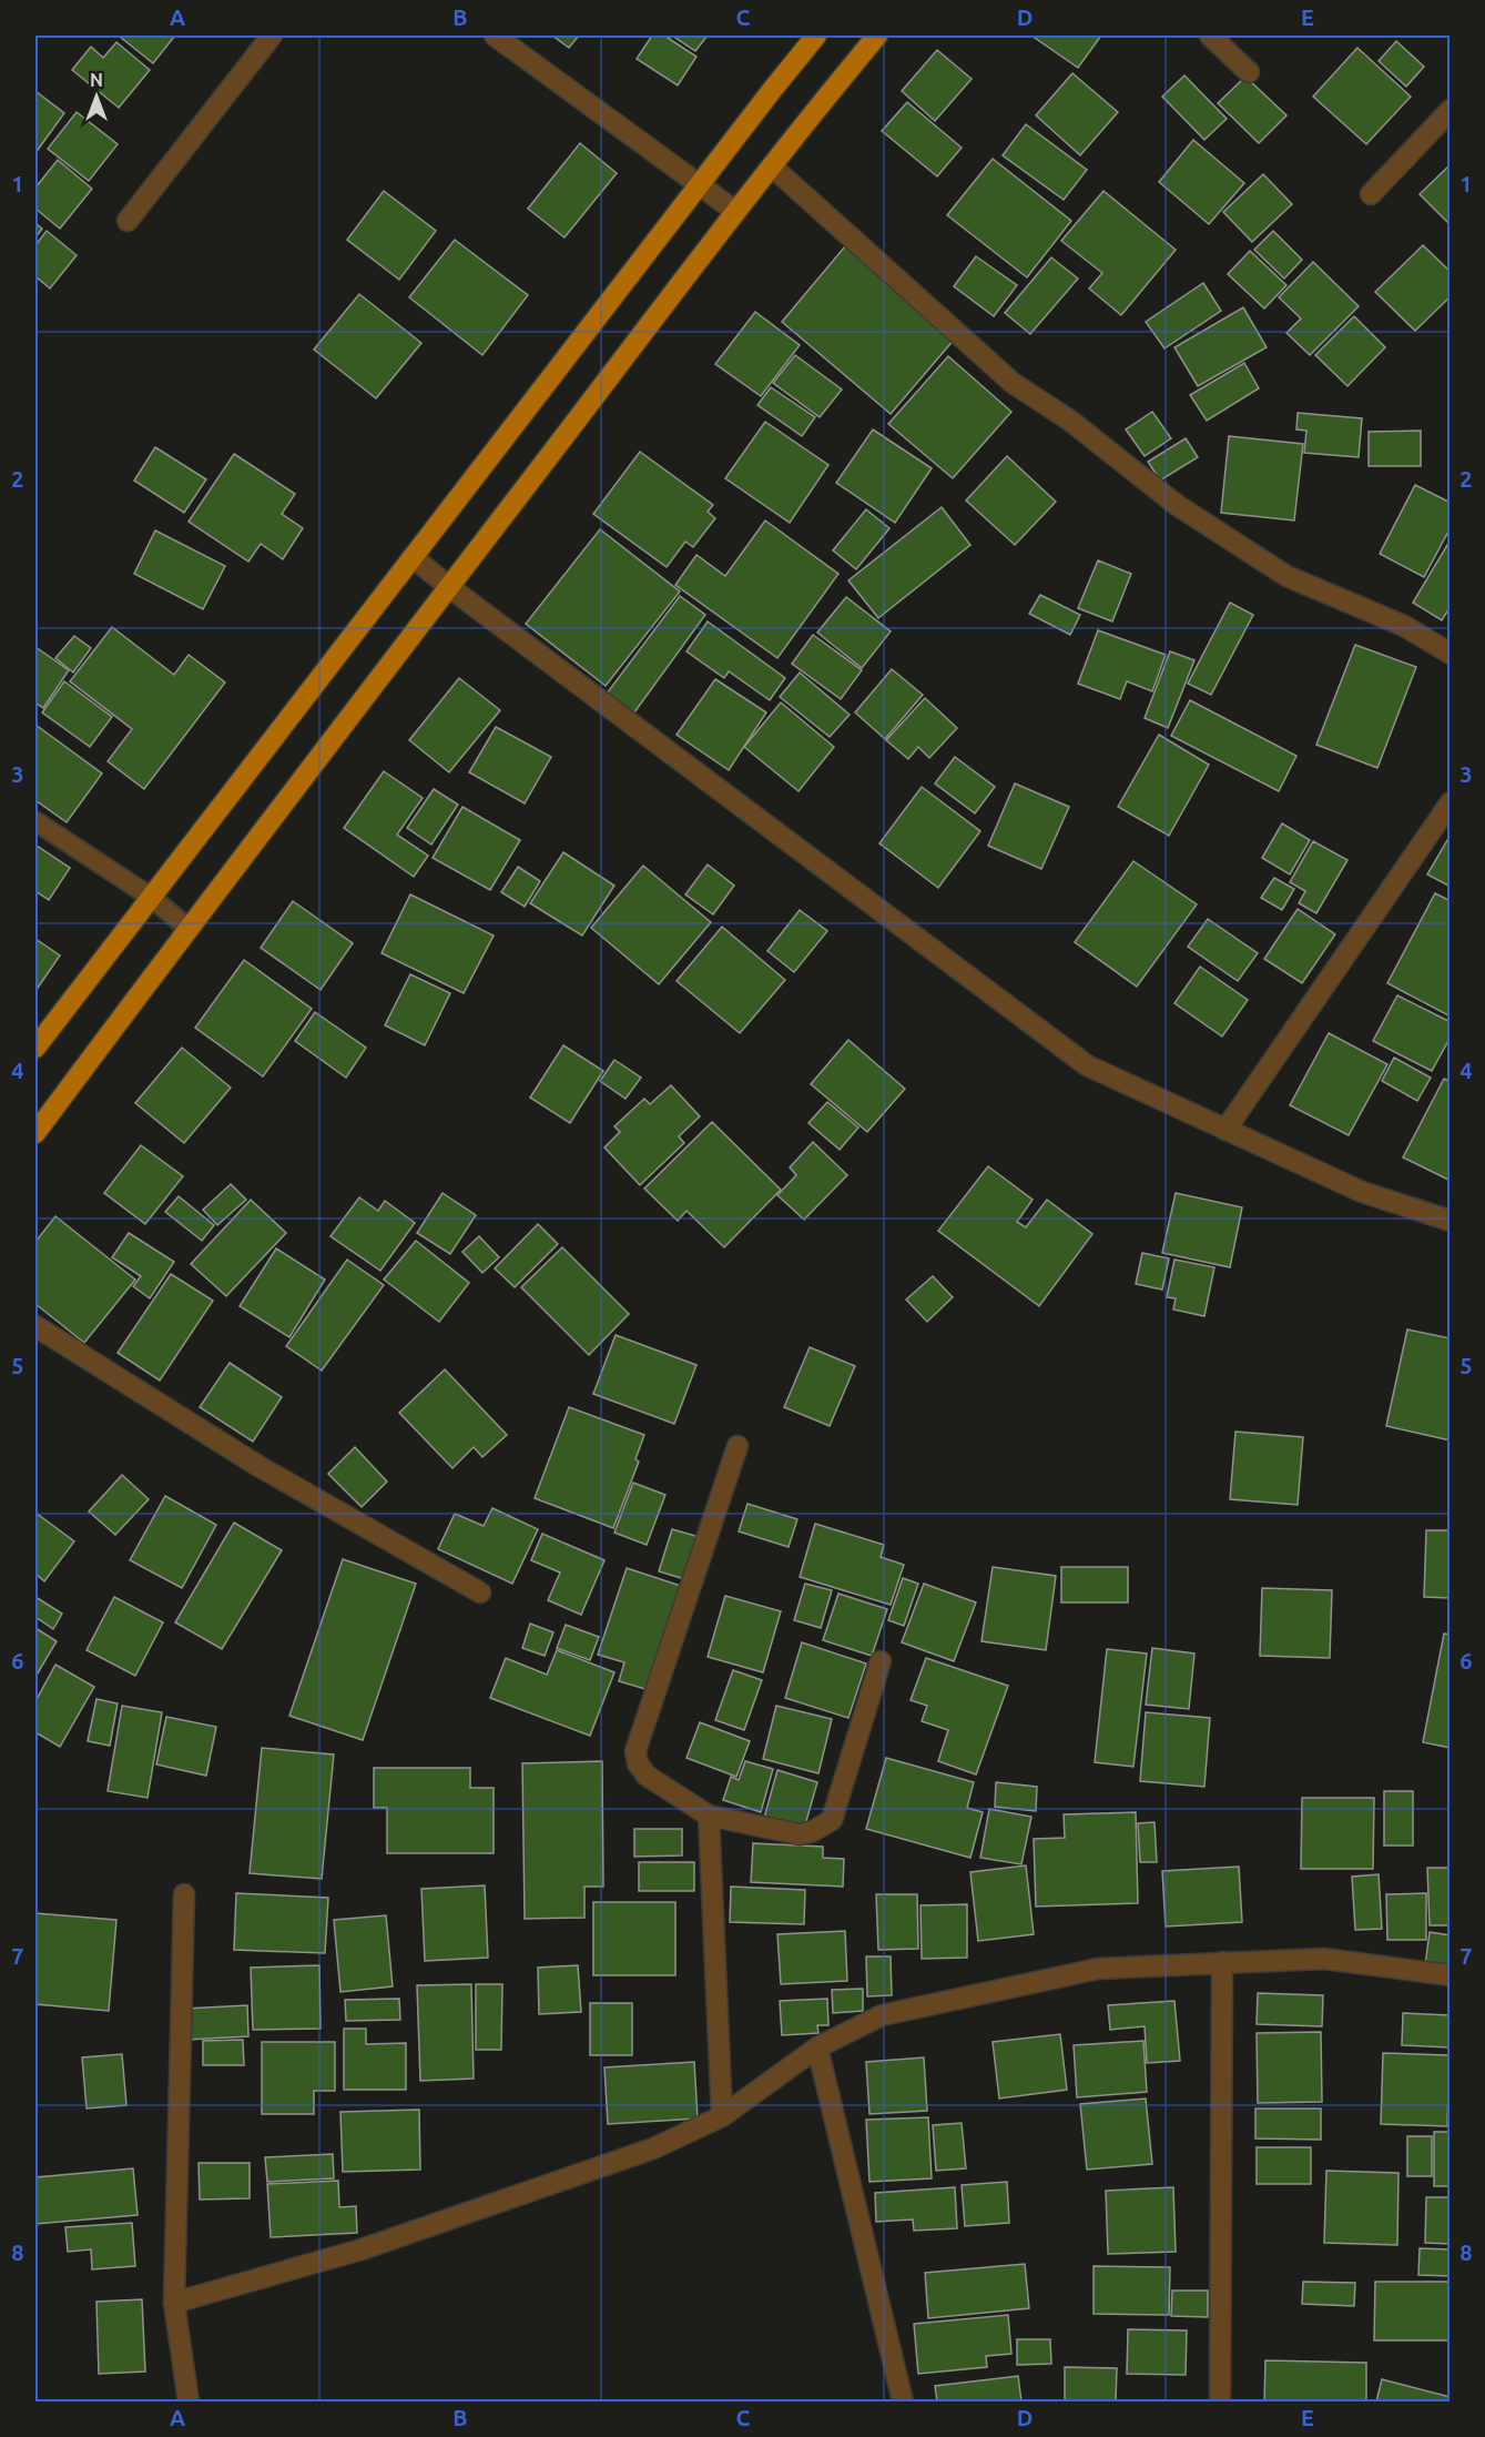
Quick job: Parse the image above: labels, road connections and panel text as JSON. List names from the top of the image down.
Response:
{
  "north": "top",
  "grid": {
    "columns": [
      "A",
      "B",
      "C",
      "D",
      "E"
    ],
    "rows": [
      "1",
      "2",
      "3",
      "4",
      "5",
      "6",
      "7",
      "8"
    ]
  }
}
